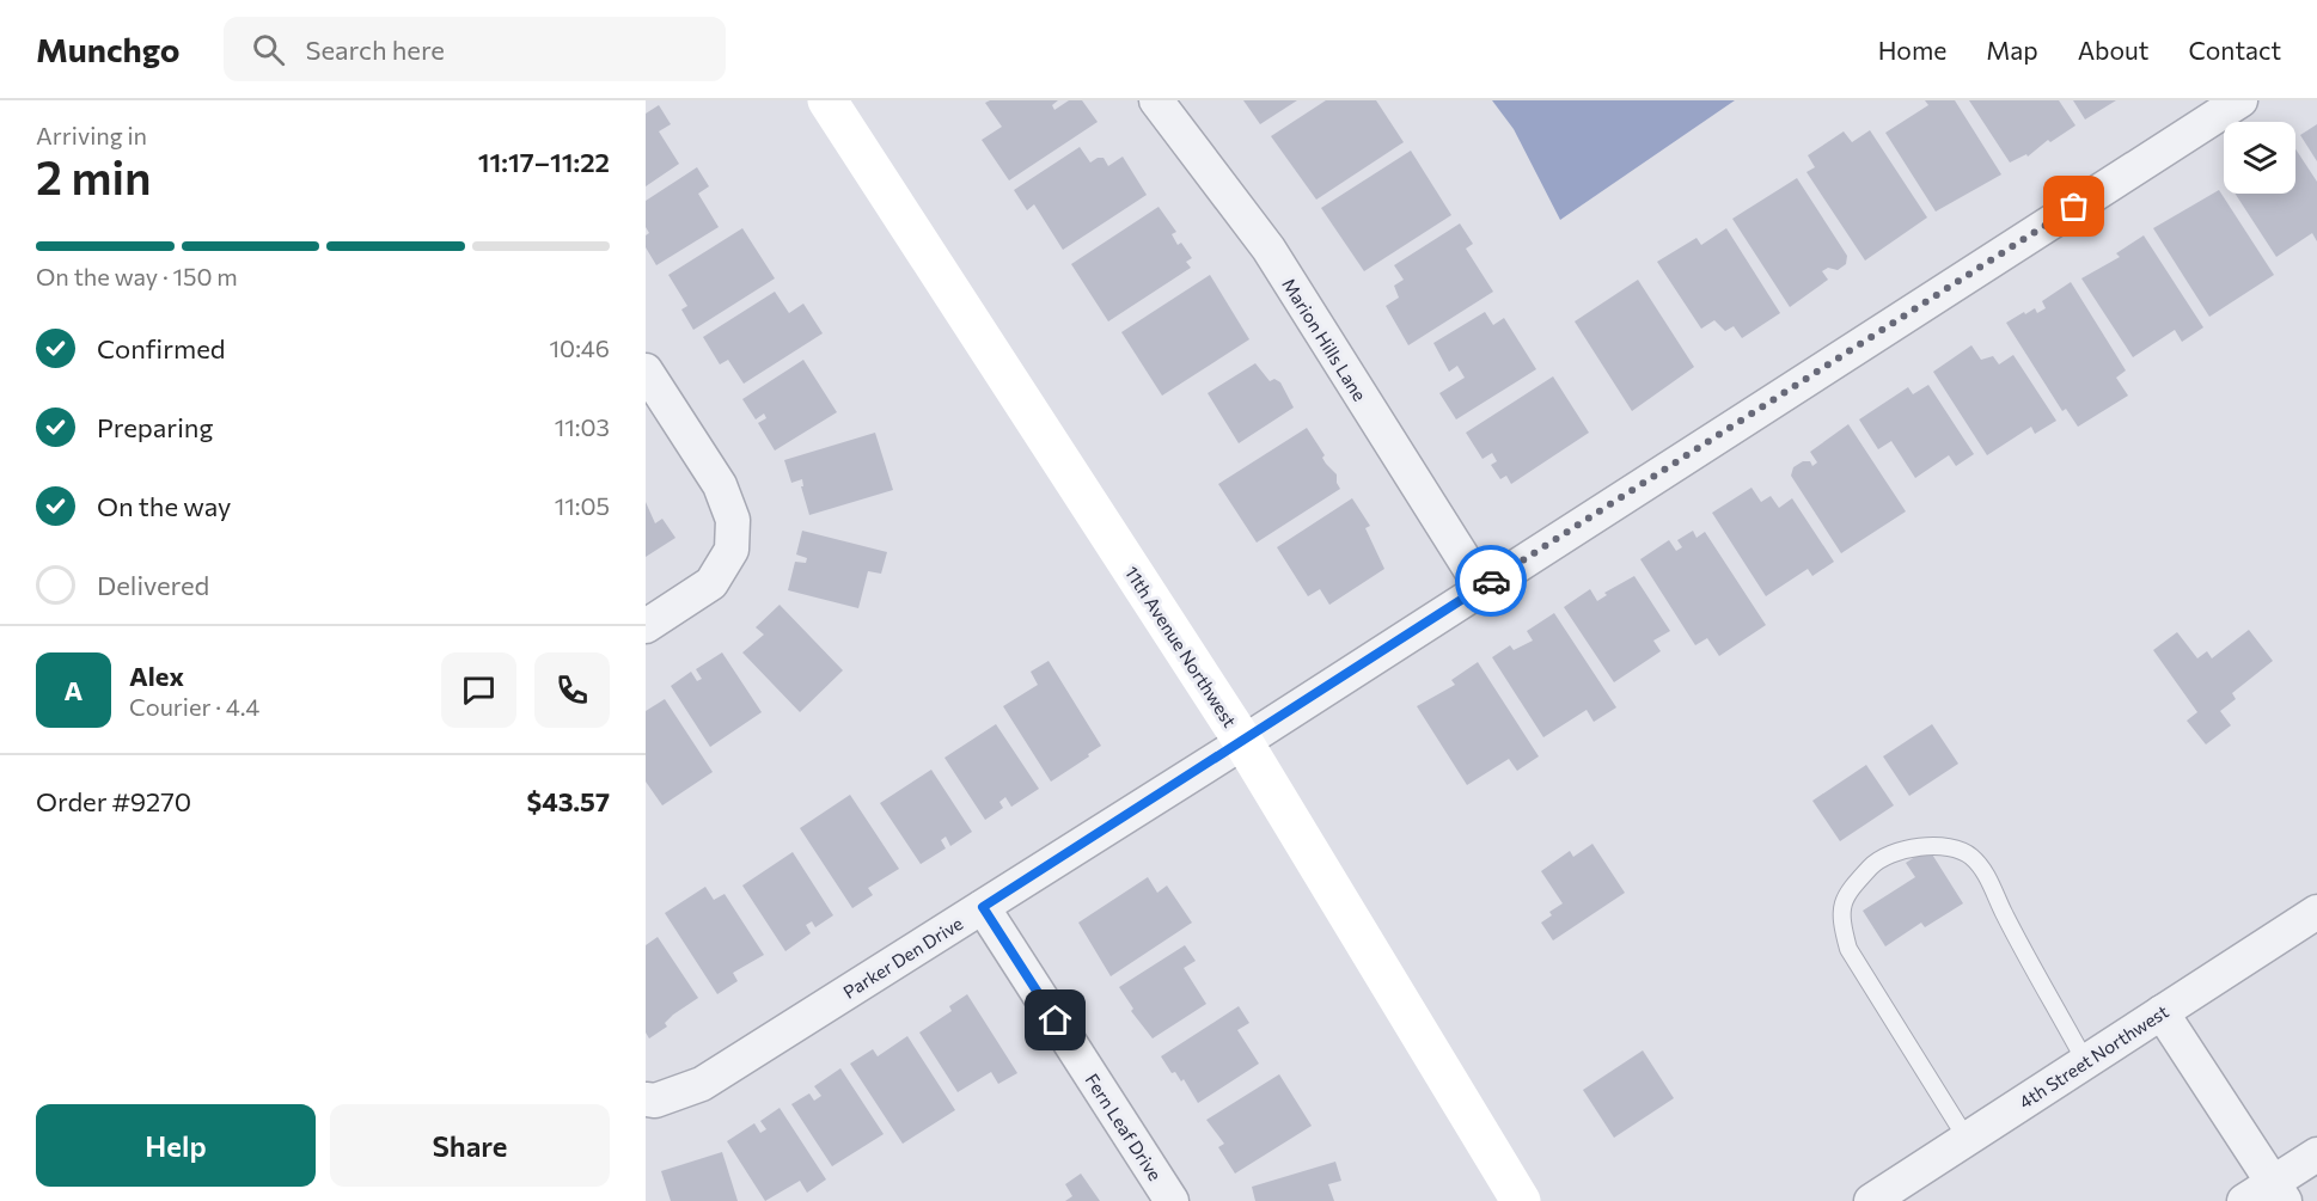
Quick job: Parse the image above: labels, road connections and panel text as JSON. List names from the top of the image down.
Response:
{
  "streets": {
    "street": [
      "Marion Hills Lane",
      "11th Avenue Northwest",
      "Parker Den Drive",
      "4th Street Northwest",
      "Fern Leaf Drive"
    ]
  },
  "crossings": [
    ["Marion Hills Lane", "Parker Den Drive"],
    ["11th Avenue Northwest", "Parker Den Drive"],
    ["Parker Den Drive", "Fern Leaf Drive"]
  ],
  "page": {
    "header": "Munchgo",
    "search": "Search here",
    "nav": [
      "Home",
      "Map",
      "About",
      "Contact"
    ],
    "heading": ["2 min", "Arriving in", "11:17–11:22"],
    "panel": [
      "Alex",
      "Courier · 4.4",
      "Order #9270",
      "$43.57"
    ],
    "bar": "On the way · 150 m",
    "list": [
      ["Confirmed", "10:46"],
      ["Preparing", "11:03"],
      ["On the way", "11:05"],
      "Delivered"
    ],
    "round": "A",
    "buttons": ["Help", "Share"]
  }
}
